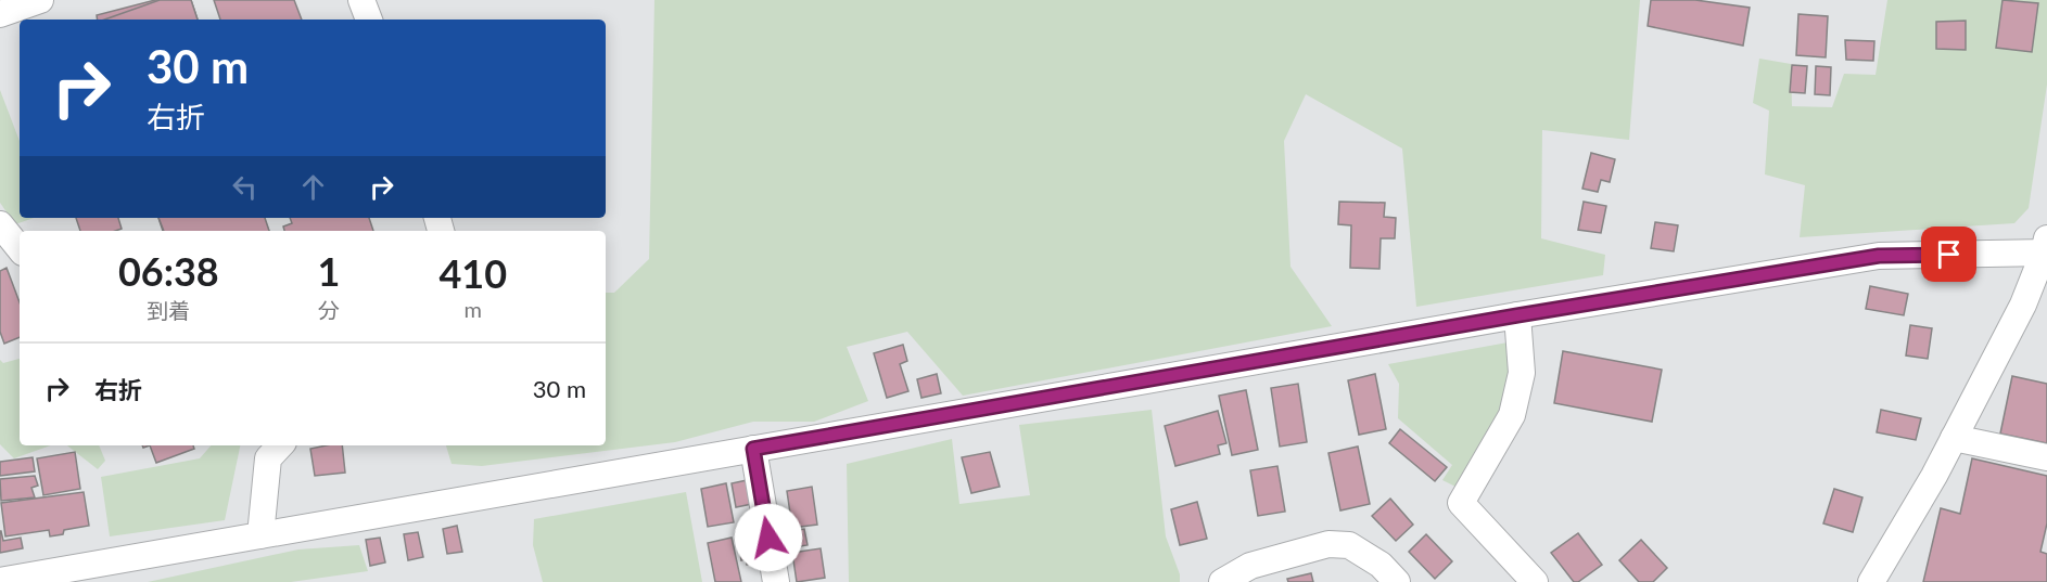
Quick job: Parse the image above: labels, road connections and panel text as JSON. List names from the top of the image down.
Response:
{
  "page": {
    "turn": ["30 m", "右折"],
    "eta": [
      "06:38",
      "到着",
      "1",
      "分",
      "410",
      "m"
    ],
    "list": [
      {
        "name": "右折",
        "value": "30 m"
      }
    ]
  }
}
